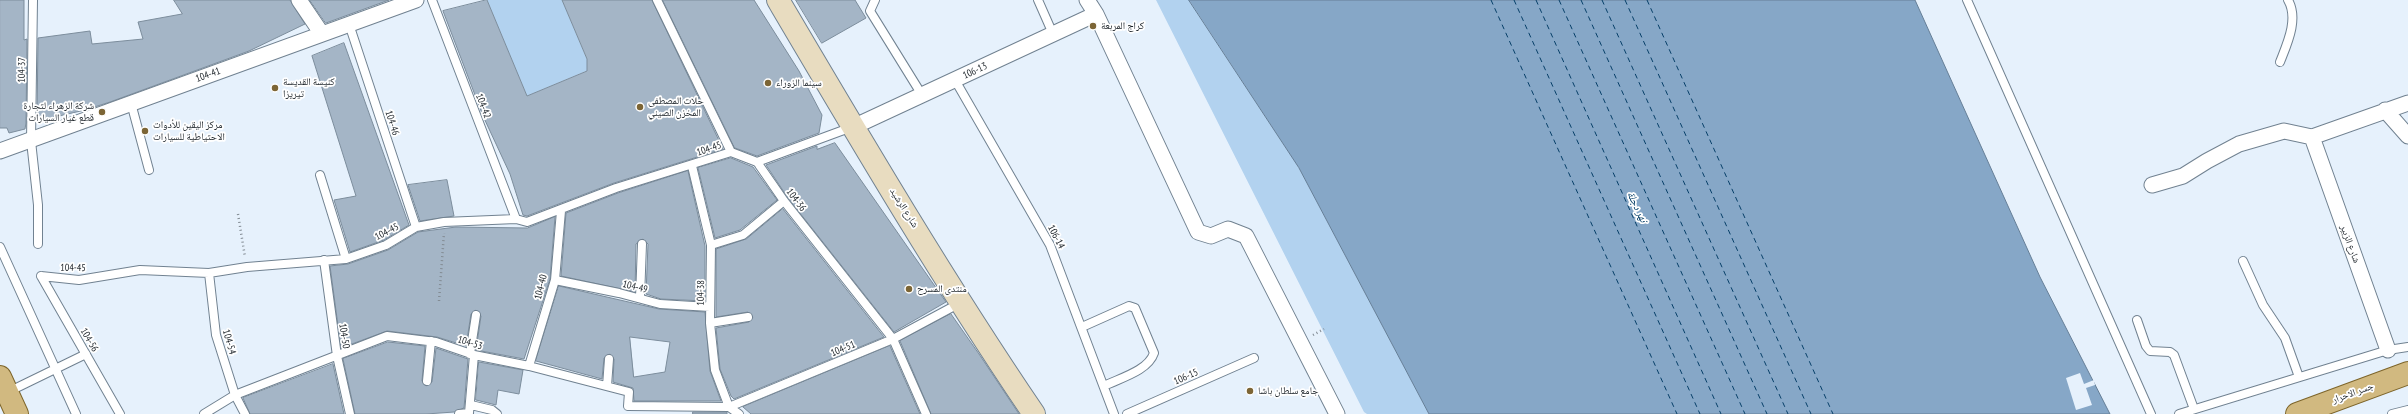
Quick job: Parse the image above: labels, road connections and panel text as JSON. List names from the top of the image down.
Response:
{
  "streets": {
    "main road": ["شارع الرشيد", "جسر الاحرار"],
    "street": ["106-13", "104-41", "شارع الزبير"],
    "lane": [
      "104-37",
      "104-42",
      "104-46",
      "104-45",
      "104-36",
      "106-14",
      "104-40",
      "104-49",
      "104-38",
      "104-50",
      "104-56",
      "104-54",
      "104-53",
      "104-51",
      "106-15"
    ]
  },
  "crossings": [
    ["104-37", "104-41"],
    ["106-13", "شارع الرشيد"],
    ["106-13", "106-14"],
    ["104-41", "104-46"],
    ["104-42", "104-45"],
    ["104-46", "104-45"],
    ["104-45", "104-40"],
    ["104-45", "104-38"],
    ["104-45", "104-50"],
    ["104-45", "104-56"],
    ["104-45", "104-54"],
    ["104-36", "104-51"],
    ["شارع الرشيد", "104-51"],
    ["104-40", "104-49"],
    ["104-40", "104-53"],
    ["104-49", "104-38"],
    ["104-38", "104-53"],
    ["104-38", "104-51"],
    ["104-50", "104-53"],
    ["104-54", "104-53"],
    ["104-53", "104-51"]
  ],
  "water": ["نهر دجلة"],
  "places": [
    "كراج المربعة",
    "سينما الزوراء",
    "كنيسة القديسة تيريزا",
    "حلات المصطفى المخزن الصيني",
    "شركة الزهراء لتجارة قطع غيار السيارات",
    "مركز اليقين للأدوات الاحتياطية للسيارات",
    "منتدى المسرح",
    "جامع سلطان باشا"
  ]
}
